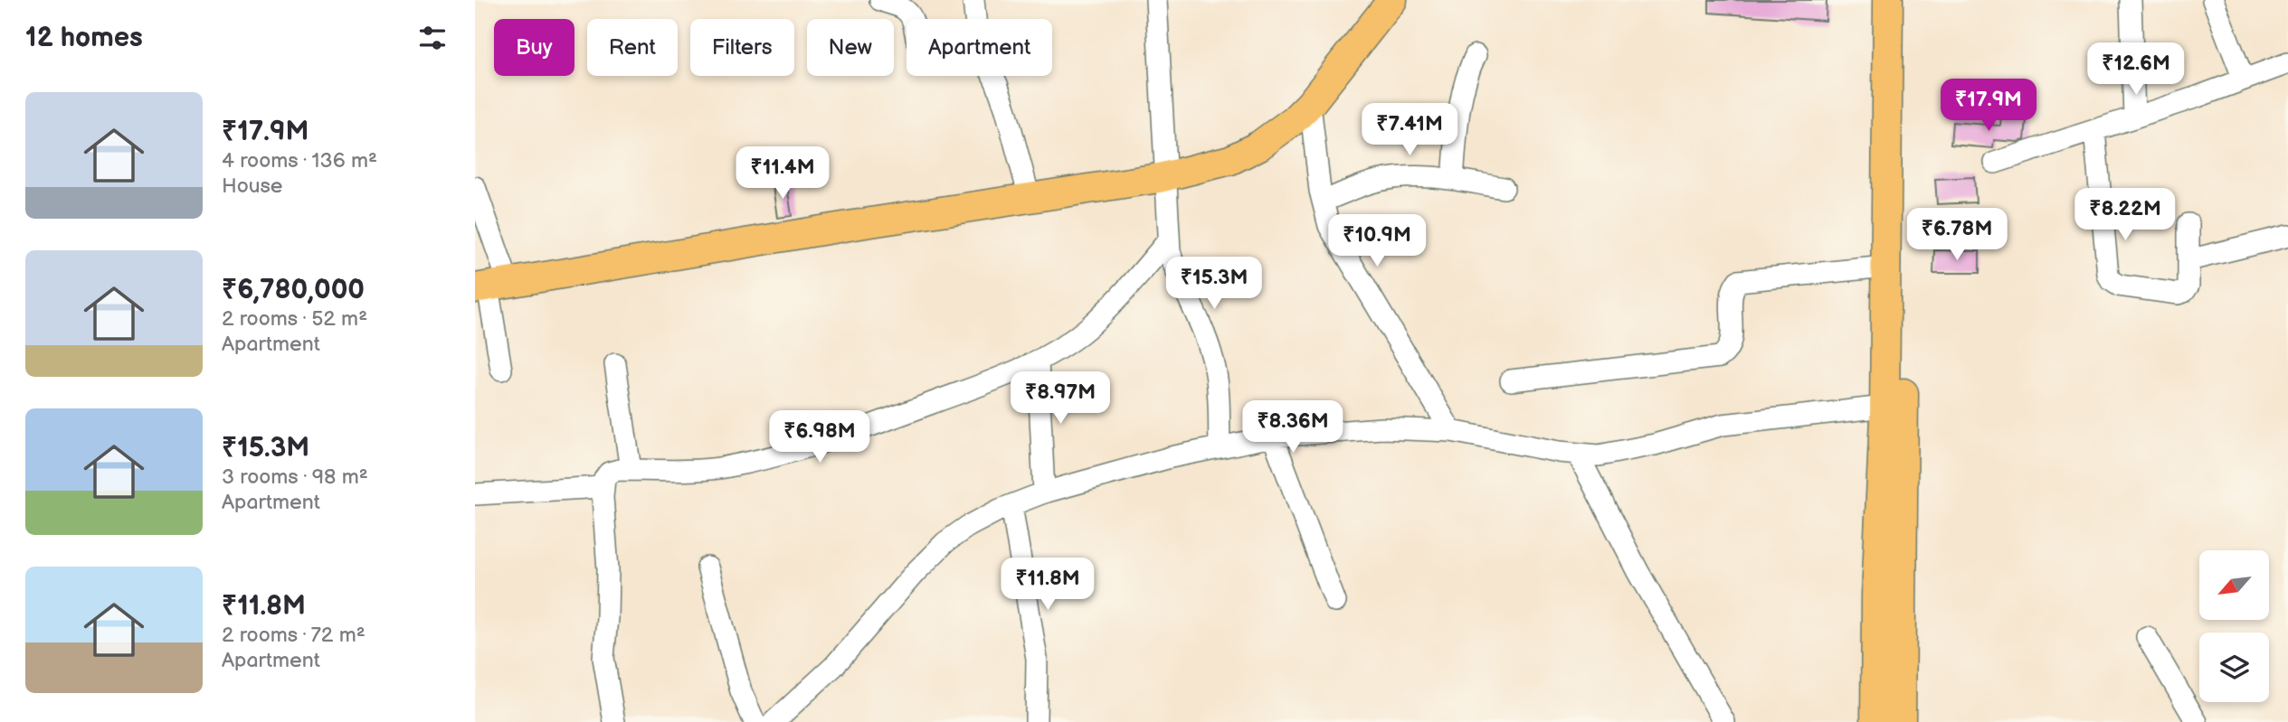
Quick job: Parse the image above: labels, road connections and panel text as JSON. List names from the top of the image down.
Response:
{
  "north": "bottom left",
  "page": {
    "heading": "12 homes",
    "chip": [
      "Buy",
      "Rent",
      "Filters",
      "New",
      "Apartment"
    ],
    "price": [
      "₹12.6M",
      "₹17.9M",
      "₹7.41M",
      "₹11.4M",
      "₹8.22M",
      "₹6.78M",
      "₹10.9M",
      "₹15.3M",
      "₹8.97M",
      "₹8.36M",
      "₹6.98M",
      "₹11.8M"
    ],
    "list": [
      {
        "name": "₹17.9M",
        "note": "4 rooms · 136 m² · House"
      },
      {
        "name": "₹6,780,000",
        "note": "2 rooms · 52 m² · Apartment"
      },
      {
        "name": "₹15.3M",
        "note": "3 rooms · 98 m² · Apartment"
      },
      {
        "name": "₹11.8M",
        "note": "2 rooms · 72 m² · Apartment"
      }
    ]
  }
}
